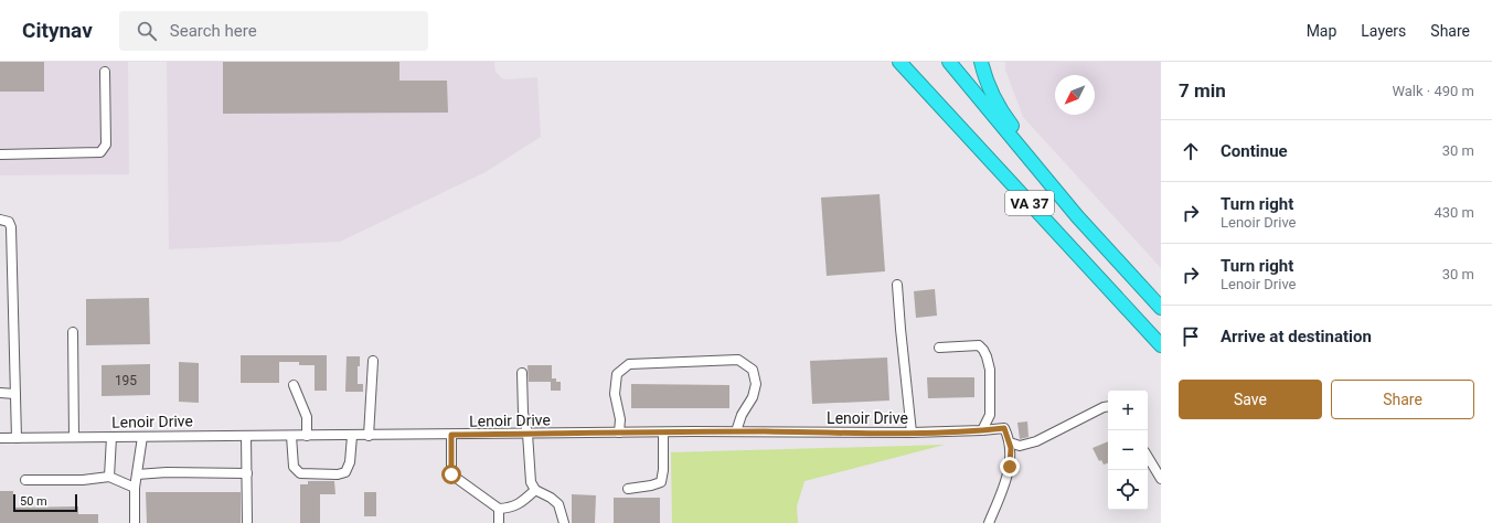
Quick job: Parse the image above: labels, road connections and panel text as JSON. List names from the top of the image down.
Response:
{
  "streets": {
    "highway": ["VA 37"],
    "street": ["Lenoir Drive"]
  },
  "house_numbers": ["195"],
  "scale_bar": "50 m",
  "north": "bottom left",
  "page": {
    "header": "Citynav",
    "search": "Search here",
    "nav": ["Map", "Layers", "Share"],
    "heading": ["7 min", "Walk · 490 m"],
    "list": [
      ["Continue", "30 m"],
      ["Turn right", "Lenoir Drive", "430 m"],
      ["Turn right", "Lenoir Drive", "30 m"],
      "Arrive at destination"
    ],
    "buttons": ["Save", "Share"],
    "map_buttons": ["+", "−"],
    "scale": "50 m"
  }
}
